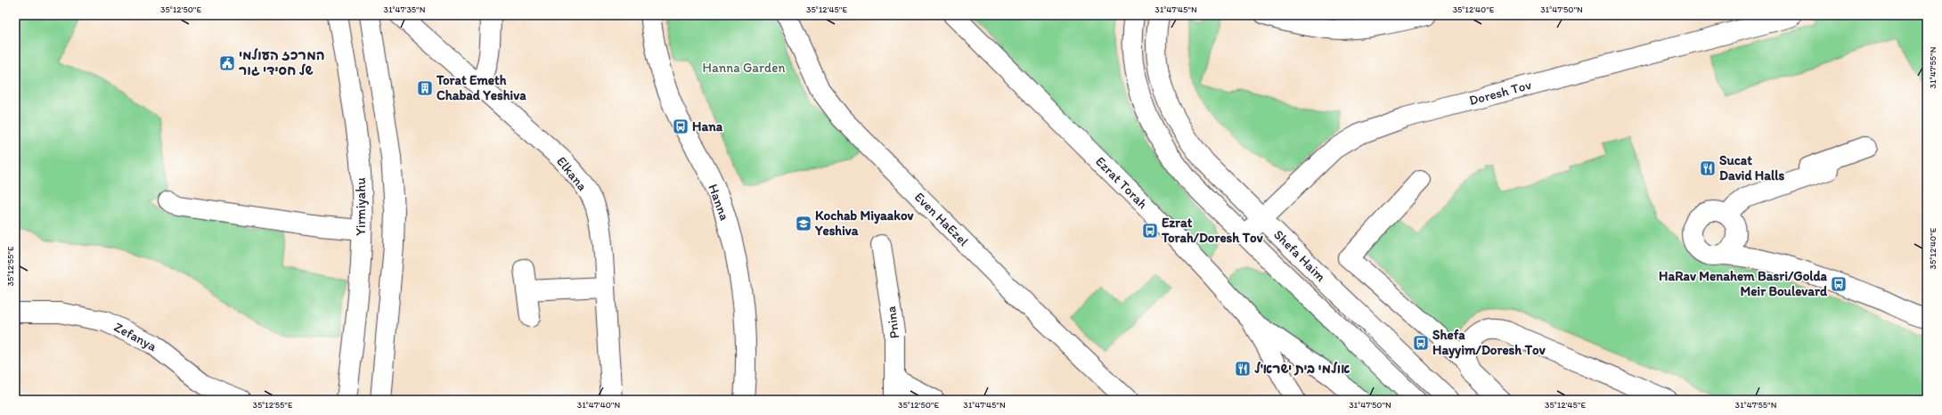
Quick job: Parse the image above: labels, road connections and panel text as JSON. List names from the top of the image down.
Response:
{
  "streets": {
    "street": [
      "Doresh Tov",
      "Elkana",
      "Ezrat Torah",
      "Hanna",
      "Yirmiyahu",
      "Even HaEzel",
      "Shefa Haim",
      "Pnina",
      "Zefanya"
    ]
  },
  "crossings": [
    ["Doresh Tov", "Shefa Haim"]
  ],
  "parks": ["Hanna Garden"],
  "places": {
    "public building": ["המרכז העולמי של חסידי גור"],
    "building": ["Torat Emeth Chabad Yeshiva"],
    "bus stop": [
      "Hana",
      "Ezrat Torah/Doresh Tov",
      "HaRav Menahem Basri/Golda Meir Boulevard",
      "Shefa Hayyim/Doresh Tov"
    ],
    "restaurant": ["Sucat David Halls", "אולמי בית ישרא'ל"],
    "school or university": ["Kochab Miyaakov Yeshiva"]
  },
  "coordinates": [
    "35°12'50\"E",
    "31°47'35\"N",
    "35°12'45\"E",
    "31°47'45\"N",
    "35°12'40\"E",
    "31°47'50\"N",
    "31°47'55\"N",
    "35°12'55\"E",
    "31°47'40\"N"
  ]
}
